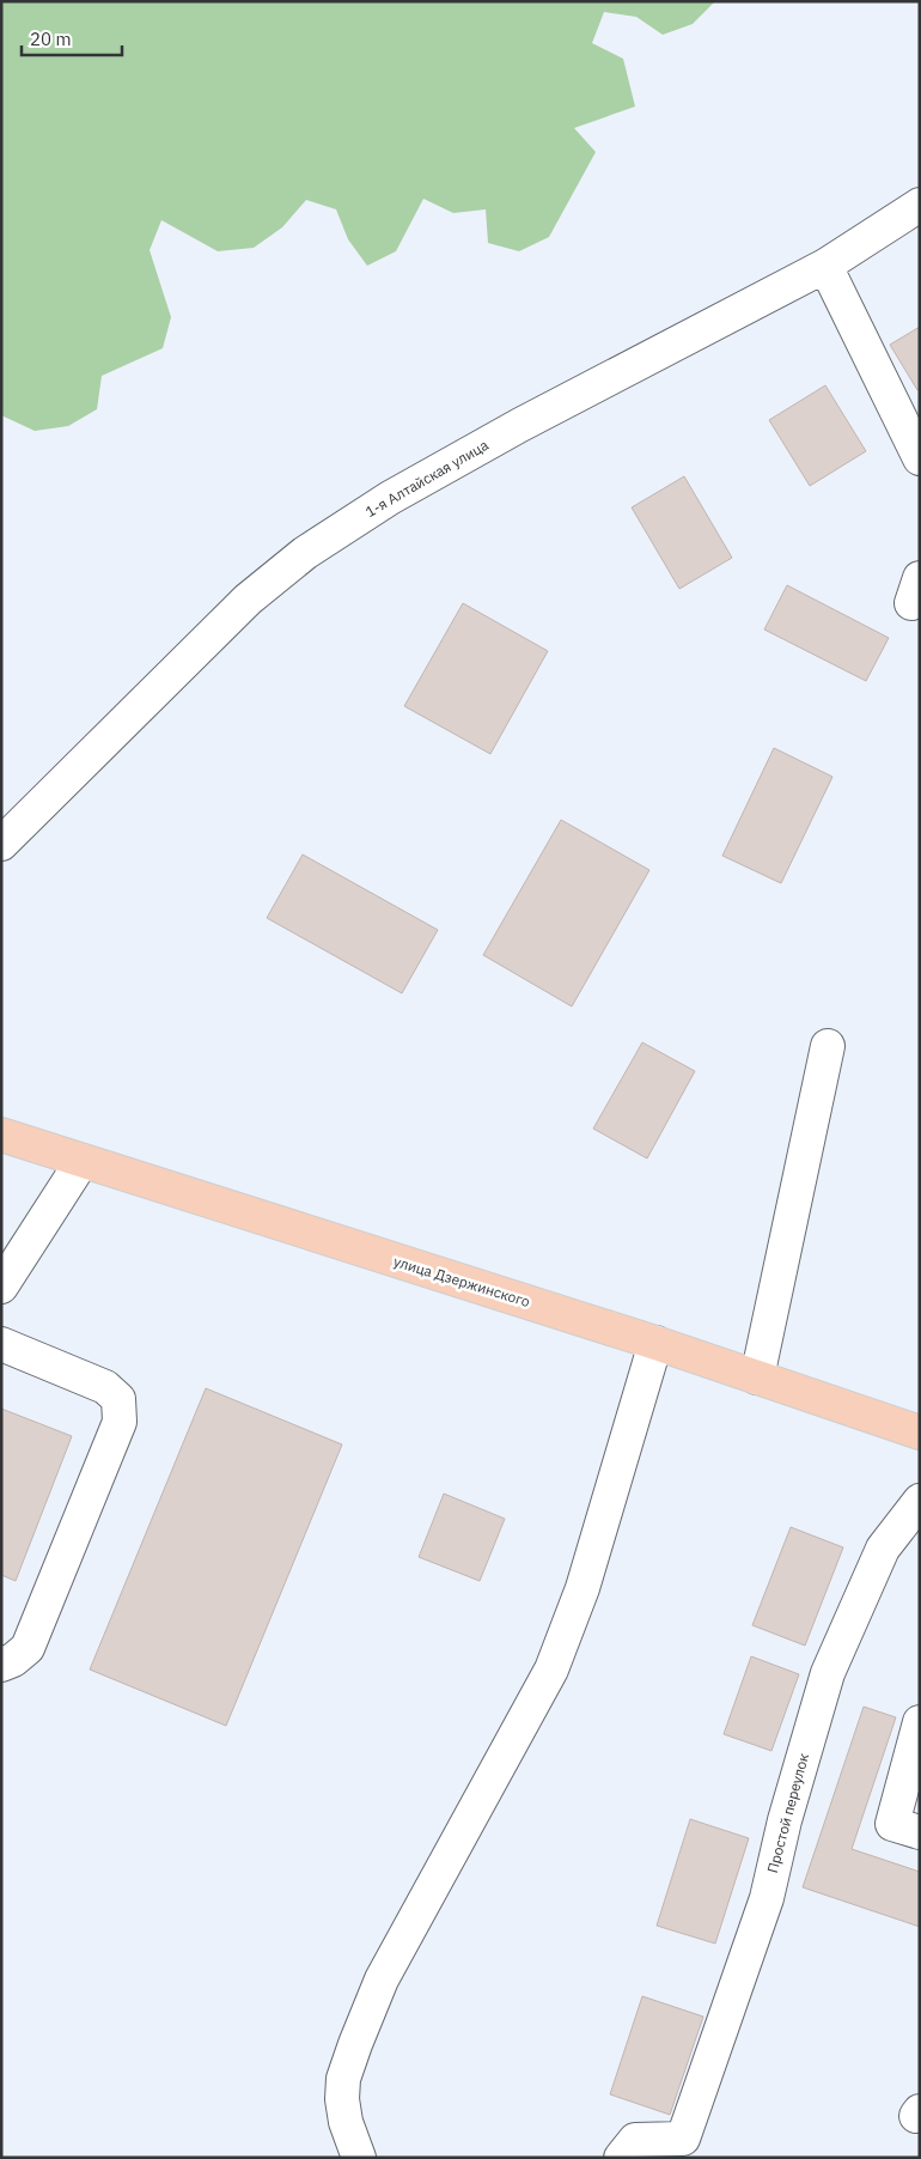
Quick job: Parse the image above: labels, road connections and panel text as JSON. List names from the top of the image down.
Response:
{
  "streets": {
    "main road": ["улица Дзержинского"],
    "street": ["1-я Алтайская улица", "Простой переулок"]
  },
  "scale_bar": "20 m"
}
